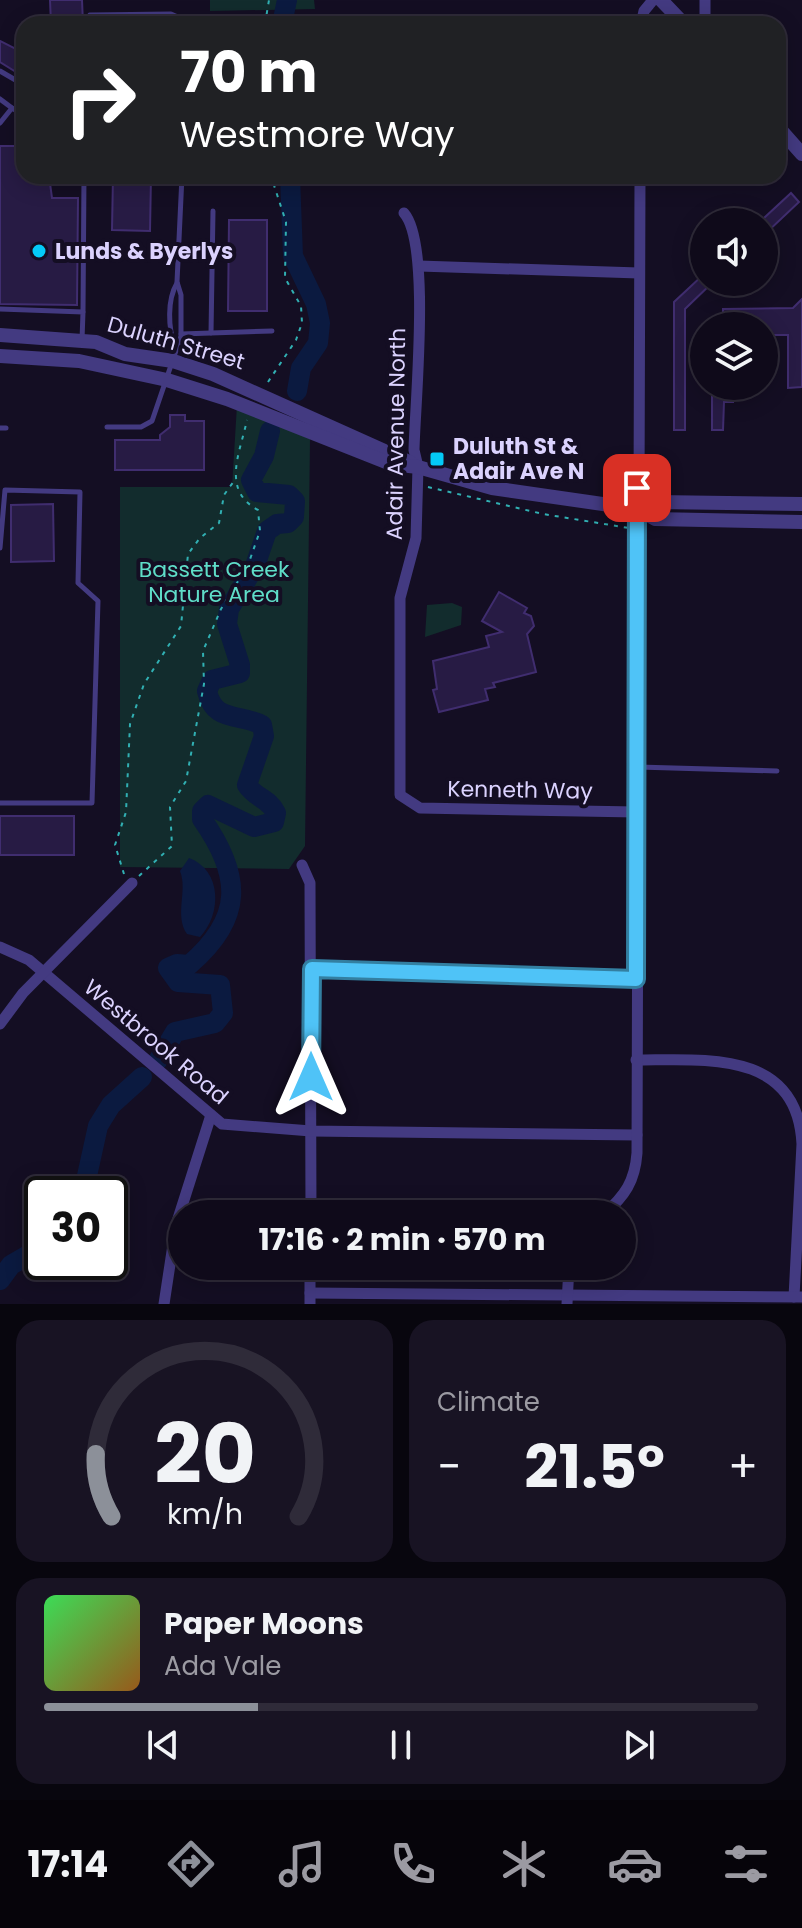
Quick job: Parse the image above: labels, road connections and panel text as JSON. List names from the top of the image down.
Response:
{
  "streets": {
    "street": [
      "Duluth Street",
      "Adair Avenue North",
      "Kenneth Way",
      "Westbrook Road"
    ]
  },
  "crossings": [
    ["Duluth Street", "Adair Avenue North"],
    ["Adair Avenue North", "Kenneth Way"]
  ],
  "parks": ["Bassett Creek Nature Area"],
  "places": {
    "other": ["Lunds & Byerlys"],
    "transit": ["Duluth St & Adair Ave N"]
  },
  "page": {
    "turn": ["70 m", "Westmore Way"],
    "limit": "30",
    "trip": "17:16 · 2 min · 570 m",
    "tile": "Climate",
    "heat": ["−", "21.5°", "+"],
    "song": ["Paper Moons", "Ada Vale"],
    "tabs": "17:14",
    "gauge": ["20", "km/h"]
  }
}
